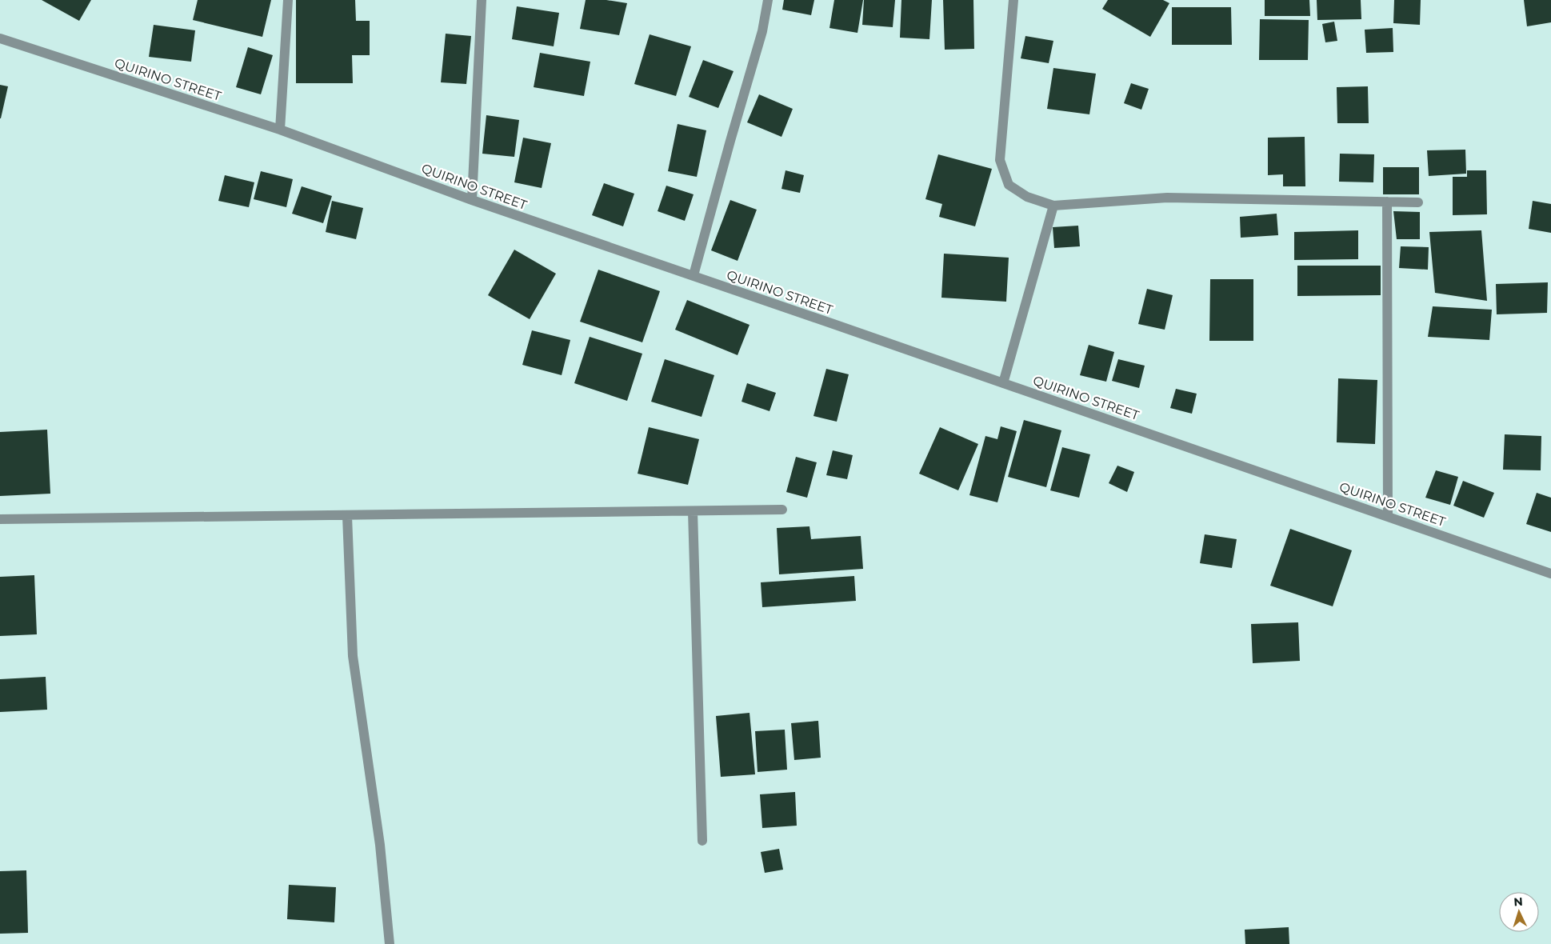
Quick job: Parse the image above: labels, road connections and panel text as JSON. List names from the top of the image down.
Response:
{
  "streets": {
    "street": ["QUIRINO STREET"]
  },
  "north": "top"
}
